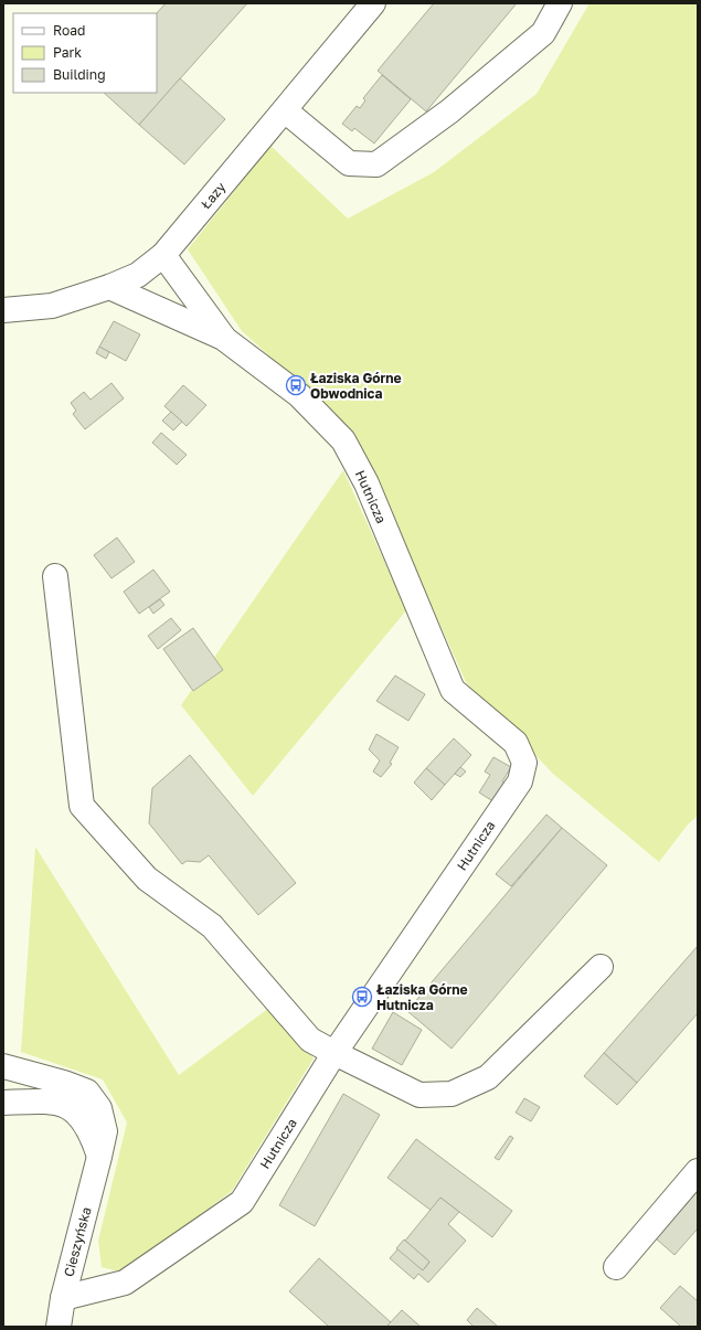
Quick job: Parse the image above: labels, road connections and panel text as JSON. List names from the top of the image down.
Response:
{
  "streets": {
    "street": ["Łazy", "Hutnicza", "Cieszyńska"]
  },
  "crossings": [
    ["Hutnicza", "Cieszyńska"]
  ],
  "places": {
    "bus stop": ["Łaziska Górne Obwodnica", "Łaziska Górne Hutnicza"]
  },
  "legend": ["Road", "Park", "Building"]
}
